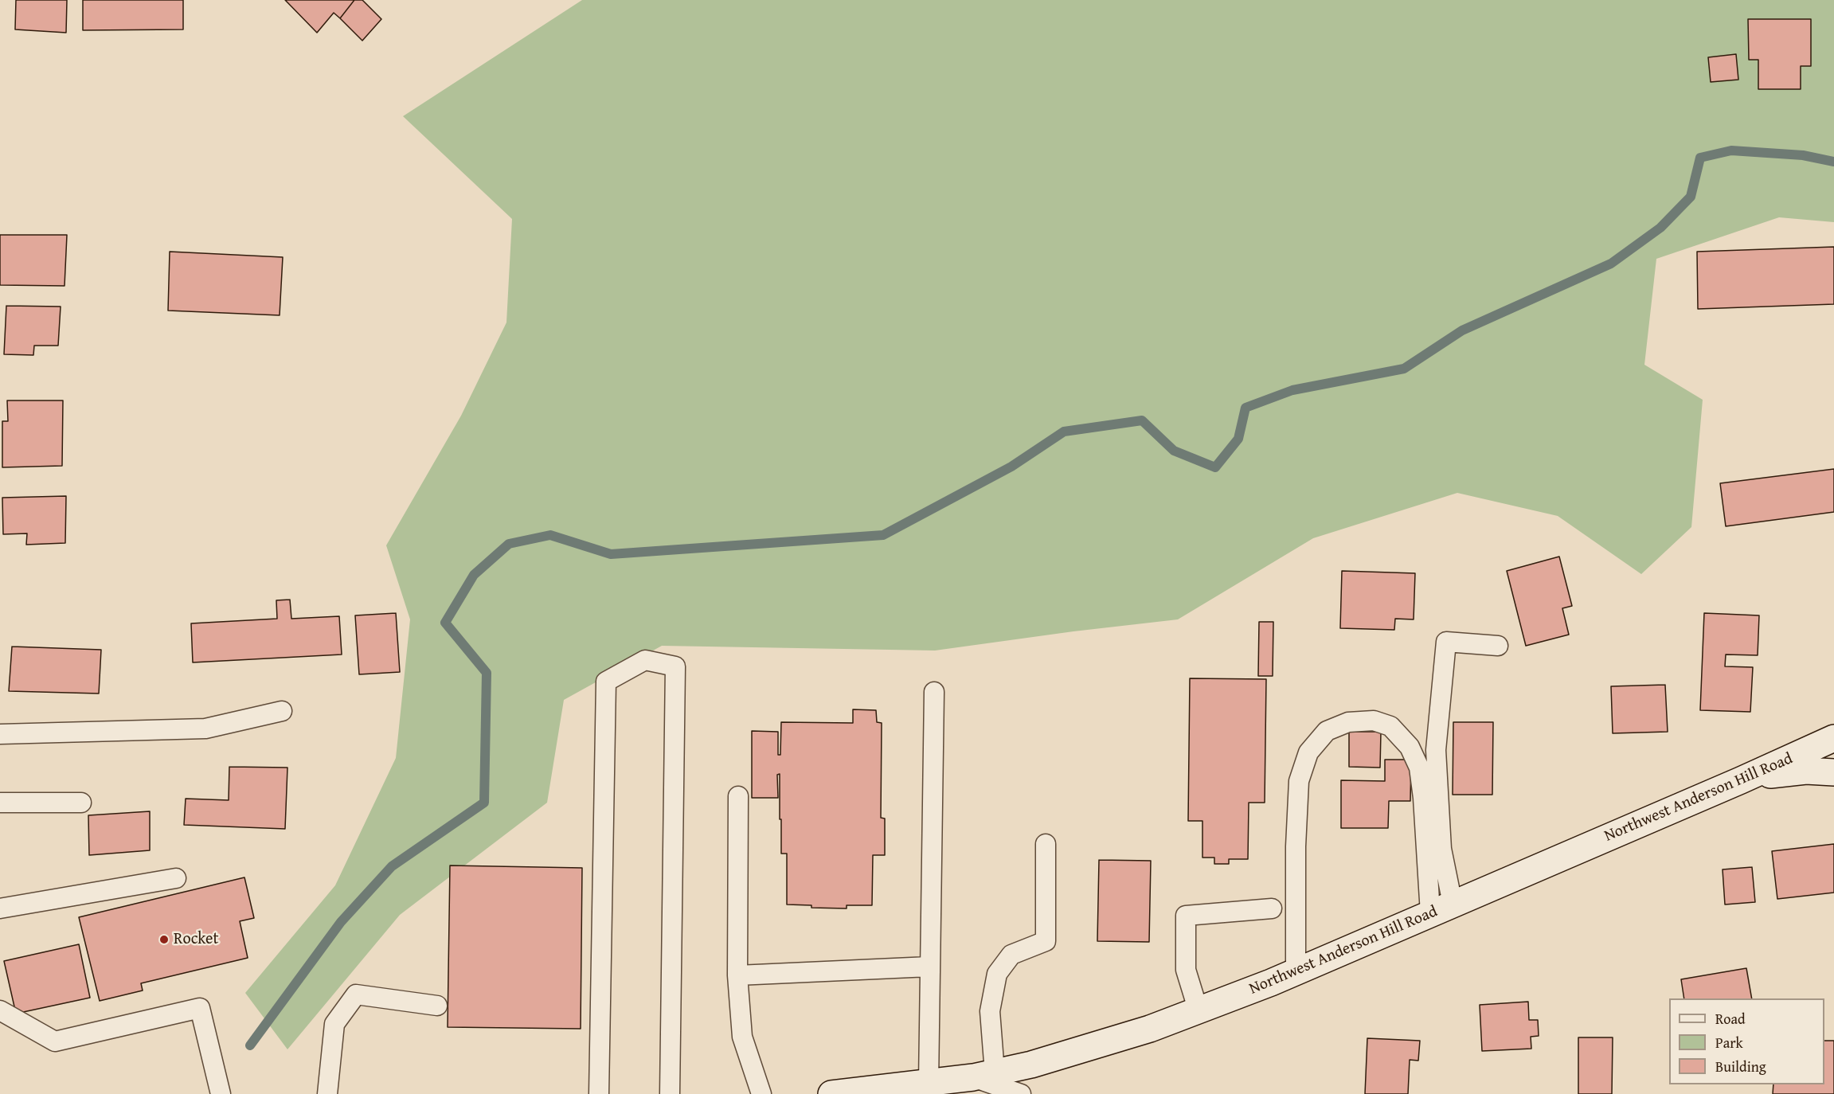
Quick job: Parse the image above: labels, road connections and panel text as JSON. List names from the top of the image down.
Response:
{
  "streets": {
    "main road": ["Northwest Anderson Hill Road"]
  },
  "places": ["Rocket"],
  "legend": ["Road", "Park", "Building"]
}
